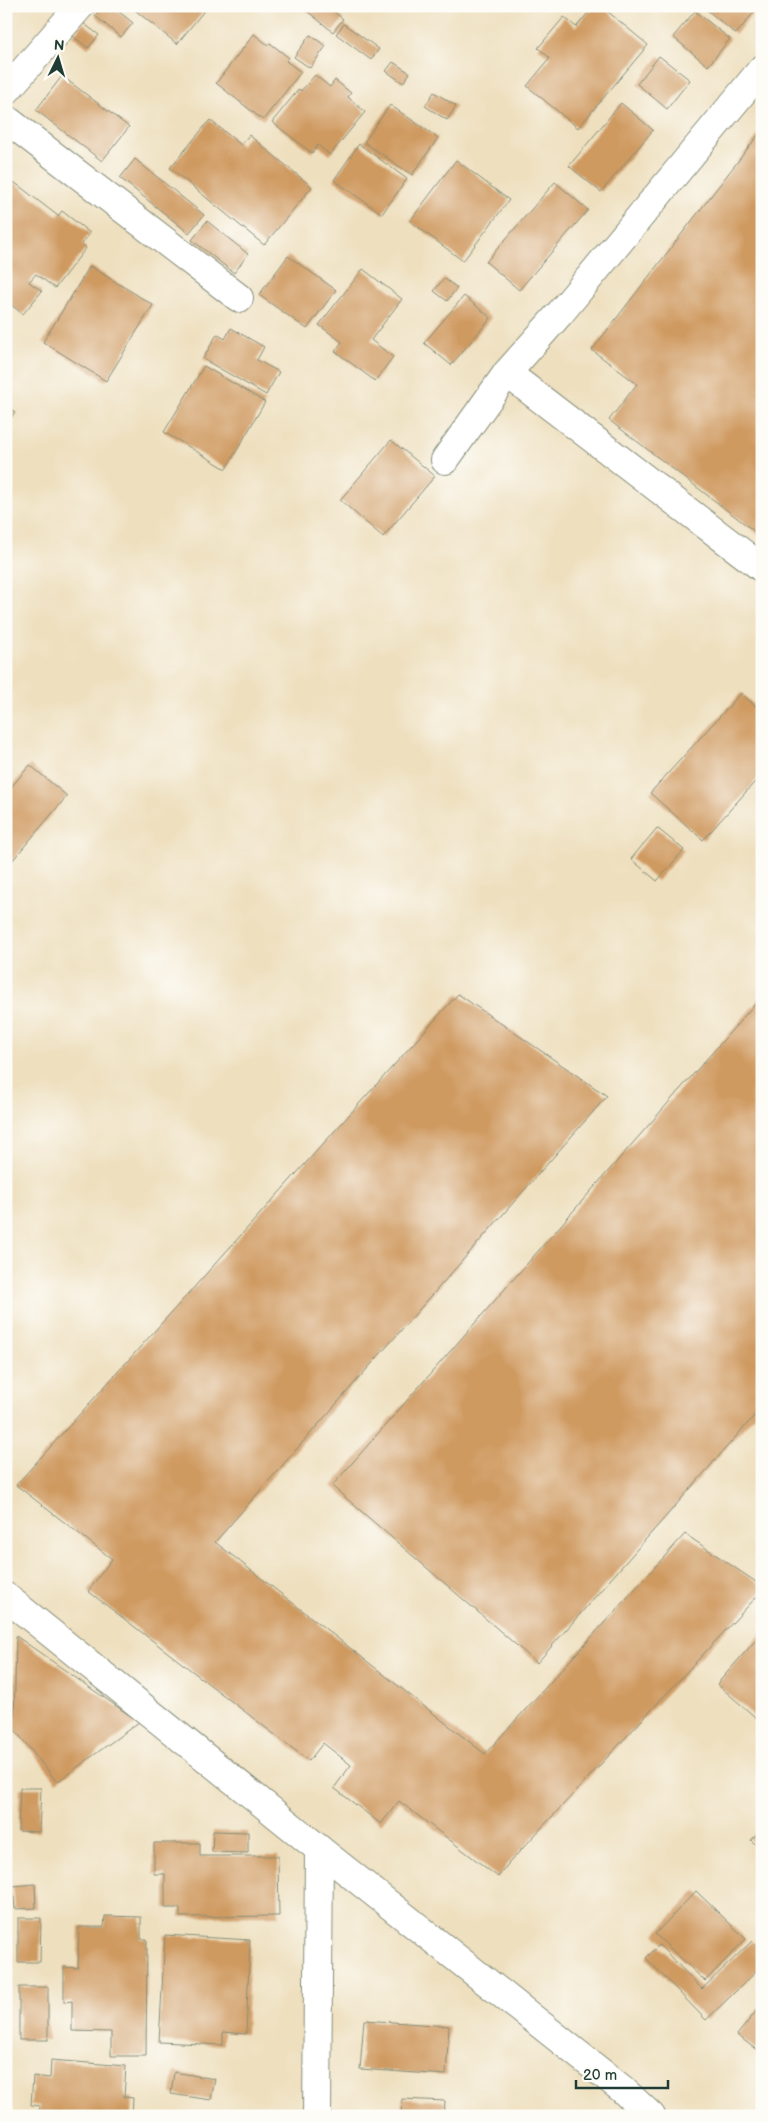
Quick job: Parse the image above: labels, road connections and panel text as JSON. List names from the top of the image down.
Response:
{
  "scale_bar": "20 m",
  "north": "top"
}
